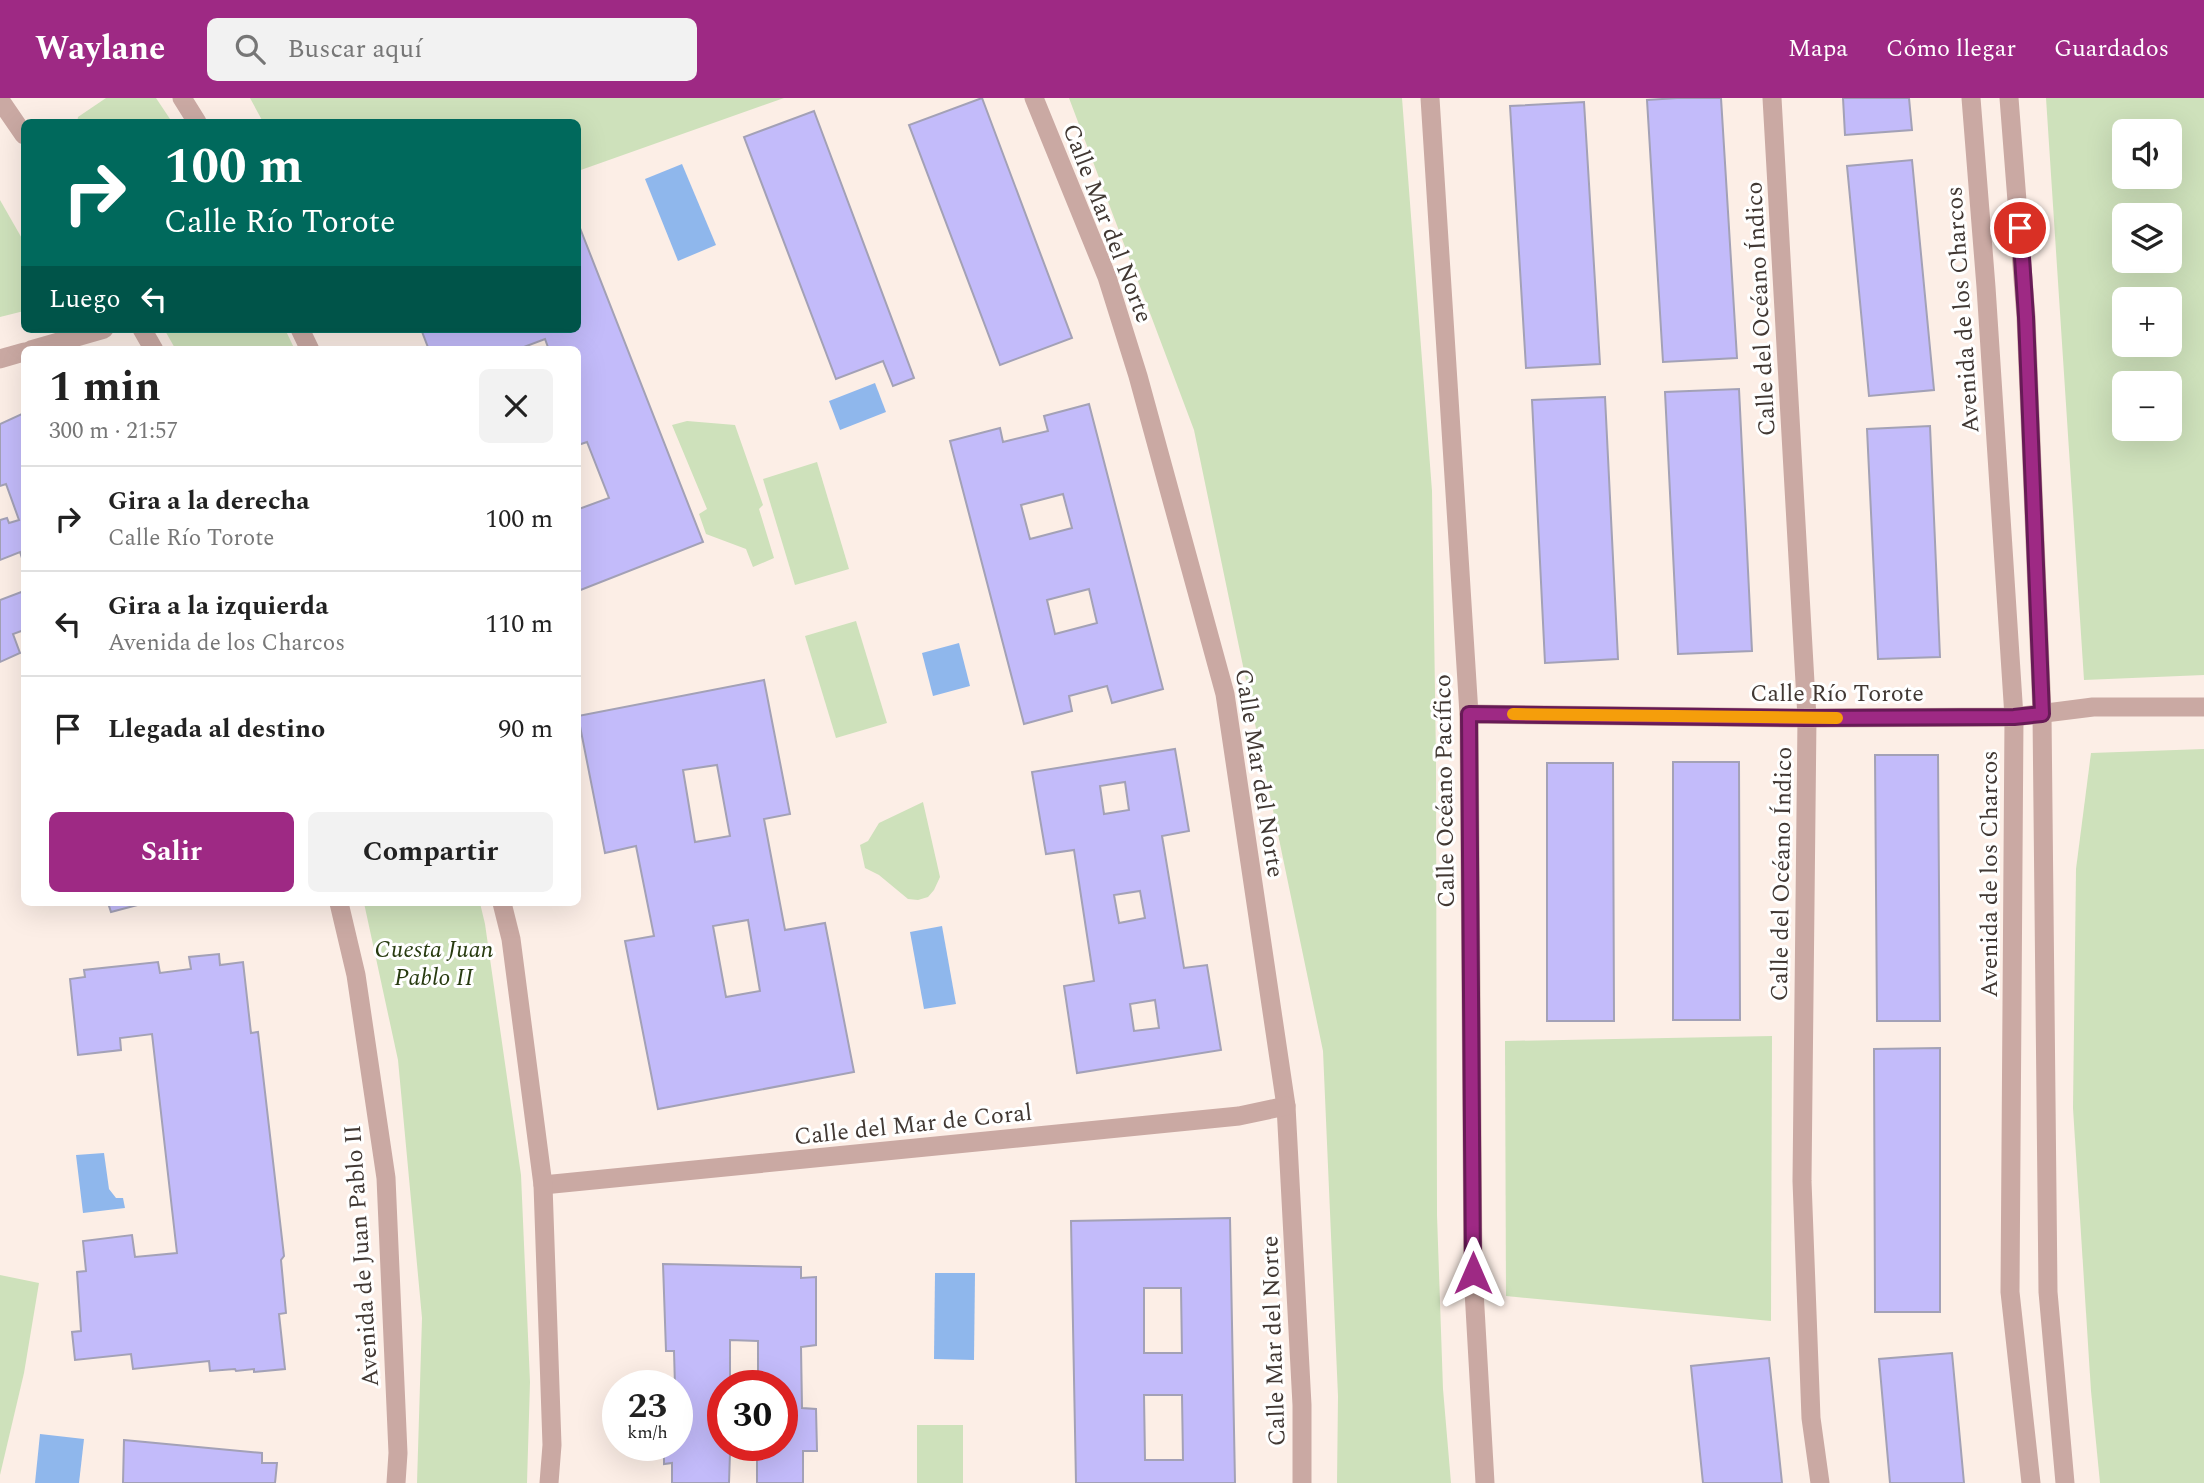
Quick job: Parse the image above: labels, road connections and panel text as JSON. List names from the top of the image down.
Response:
{
  "streets": {
    "street": [
      "Calle Mar del Norte",
      "Calle del Océano Índico",
      "Avenida de los Charcos",
      "Calle Río Torote",
      "Calle Océano Pacífico",
      "Calle del Mar de Coral",
      "Avenida de Juan Pablo II"
    ]
  },
  "crossings": [
    ["Calle Mar del Norte", "Calle del Mar de Coral"],
    ["Calle del Océano Índico", "Calle Río Torote"],
    ["Avenida de los Charcos", "Calle Río Torote"],
    ["Calle Río Torote", "Calle Océano Pacífico"]
  ],
  "parks": ["Cuesta Juan Pablo II"],
  "page": {
    "header": "Waylane",
    "search": "Buscar aquí",
    "nav": ["Mapa", "Cómo llegar", "Guardados"],
    "map_buttons": ["+", "−"],
    "turn": ["100 m", "Calle Río Torote"],
    "then": "Luego",
    "heading": ["1 min", "300 m · 21:57"],
    "list": [
      {
        "name": "Gira a la derecha",
        "note": "Calle Río Torote",
        "value": "100 m"
      },
      {
        "name": "Gira a la izquierda",
        "note": "Avenida de los Charcos",
        "value": "110 m"
      },
      {
        "name": "Llegada al destino",
        "value": "90 m"
      }
    ],
    "buttons": ["Salir", "Compartir"],
    "speed": "23 km/h",
    "limit": "30"
  }
}
